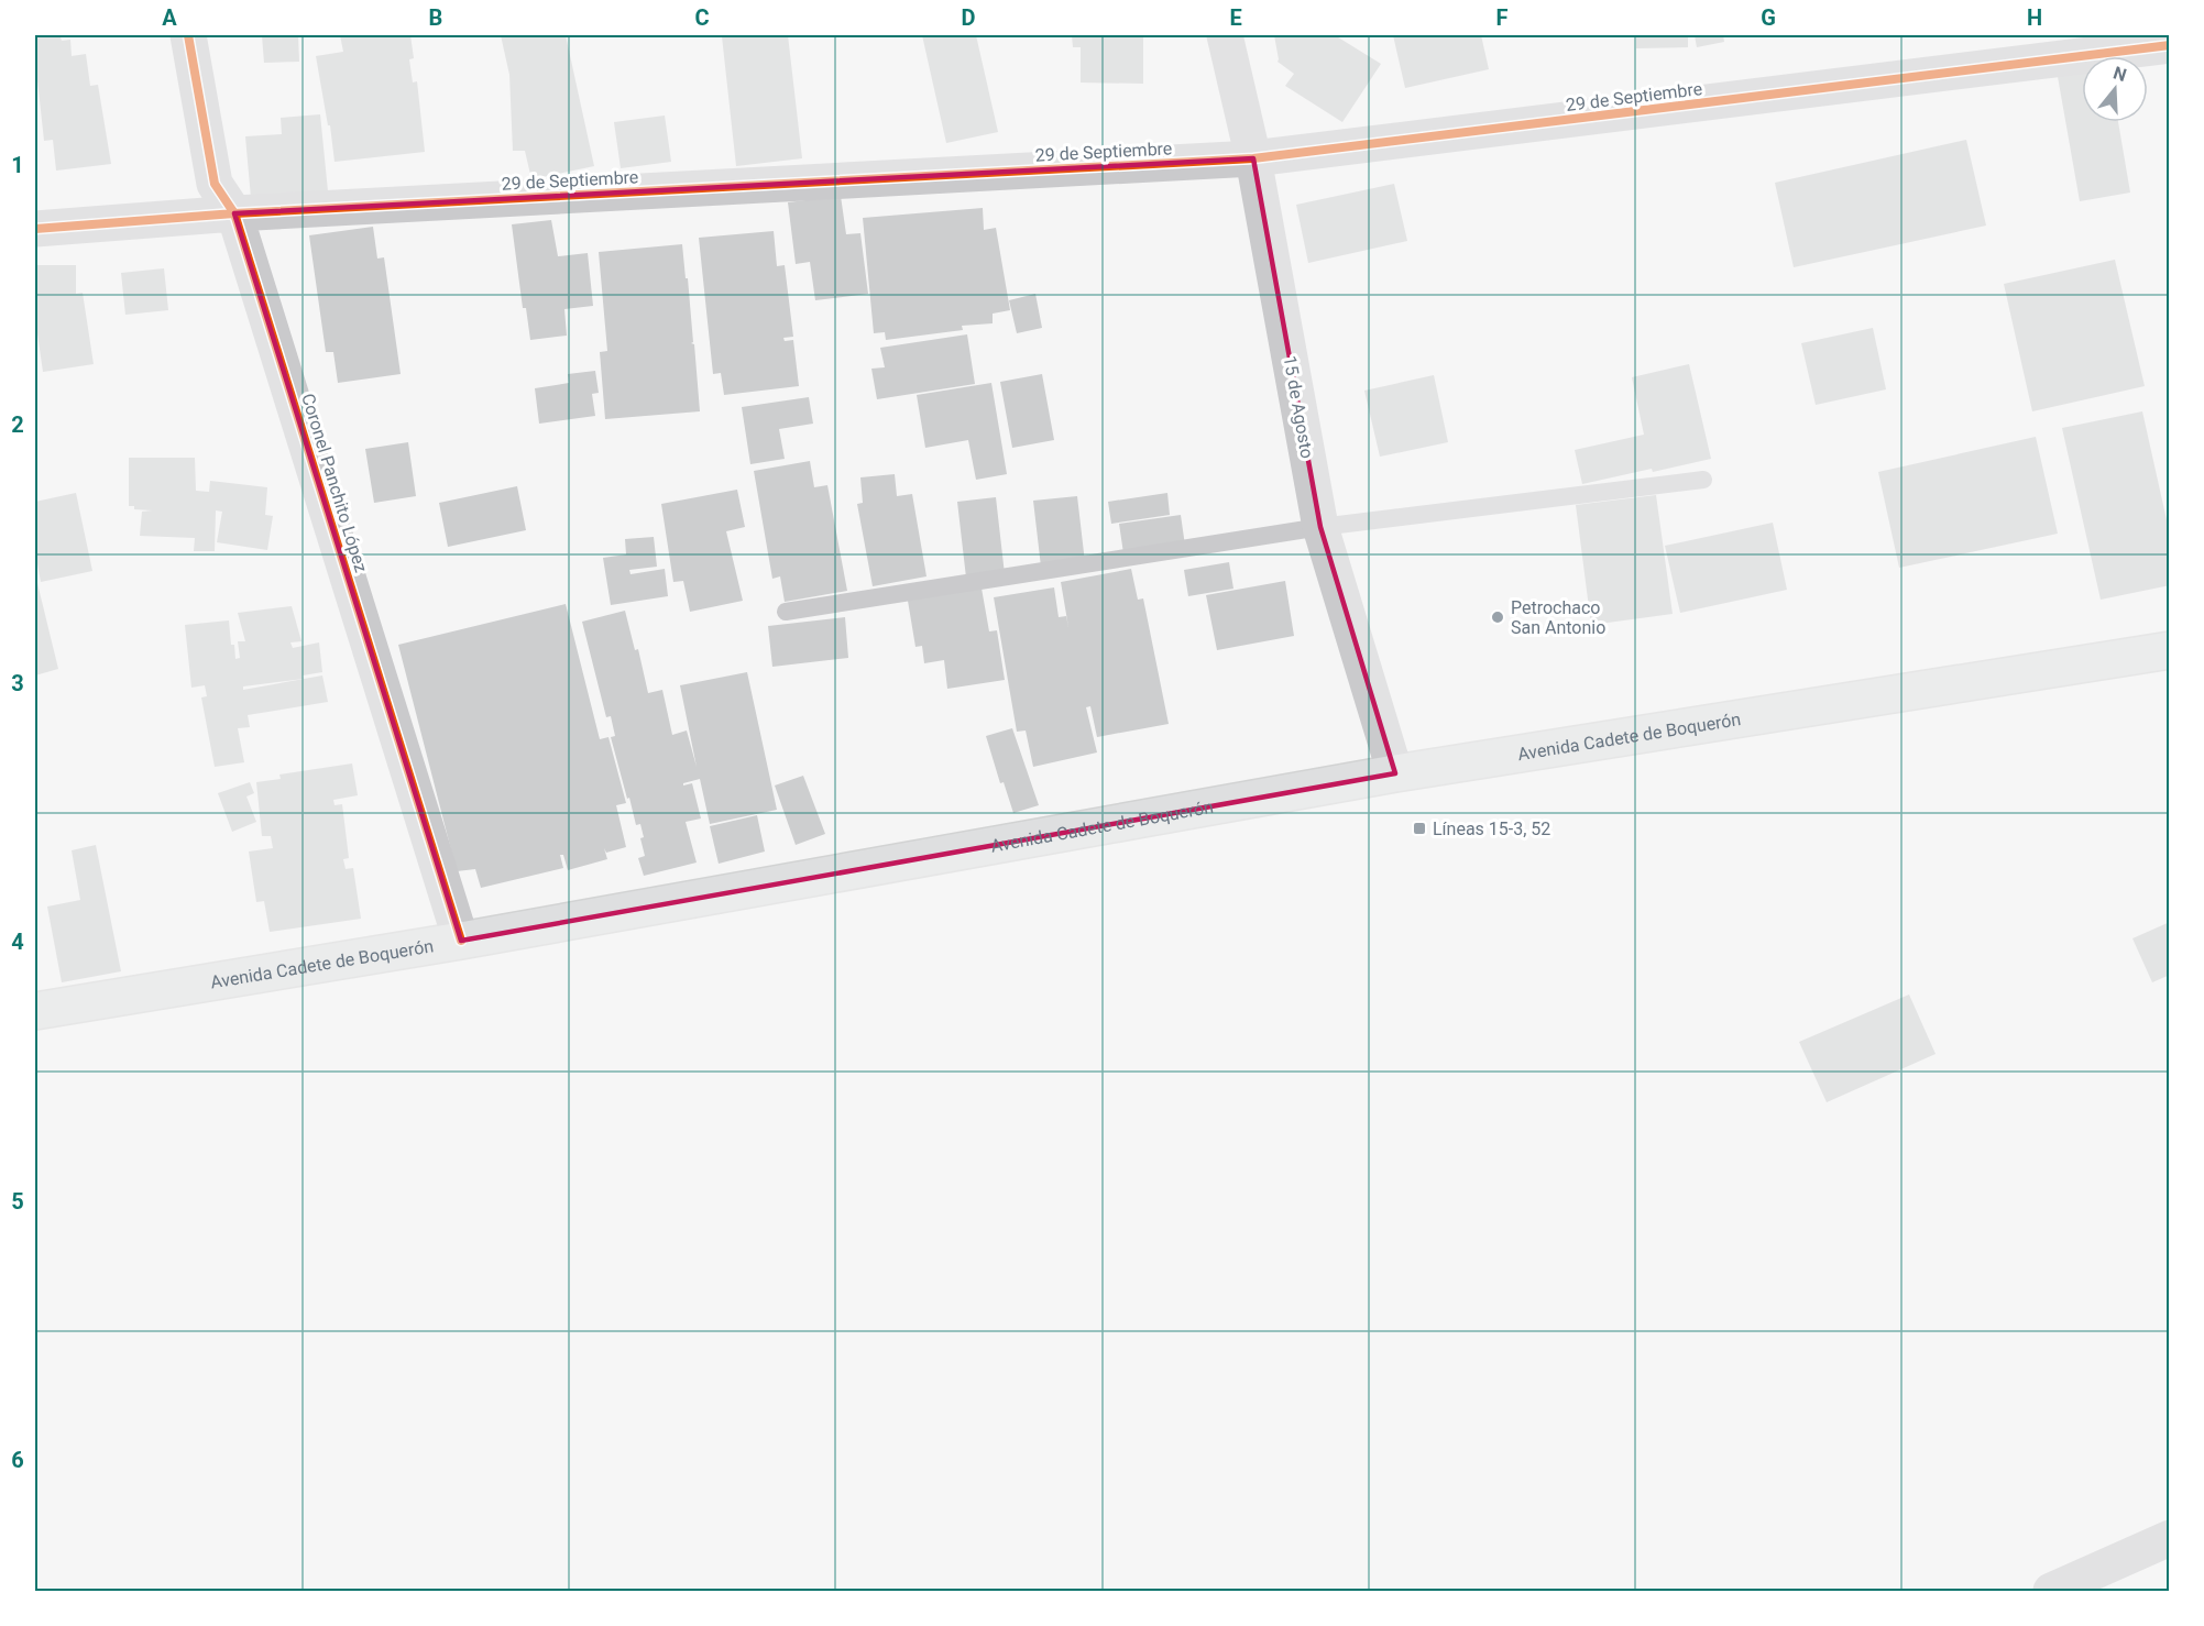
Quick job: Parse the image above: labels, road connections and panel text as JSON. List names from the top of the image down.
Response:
{
  "streets": {
    "main road": ["Avenida Cadete de Boquerón"],
    "street": ["29 de Septiembre", "15 de Agosto", "Coronel Panchito López"]
  },
  "crossings": [
    ["29 de Septiembre", "15 de Agosto"],
    ["29 de Septiembre", "Coronel Panchito López"],
    ["15 de Agosto", "Avenida Cadete de Boquerón"],
    ["Coronel Panchito López", "Avenida Cadete de Boquerón"]
  ],
  "places": {
    "other": ["Petrochaco San Antonio"],
    "transit": ["Líneas 15-3, 52"]
  },
  "north": "top",
  "grid": {
    "columns": [
      "A",
      "B",
      "C",
      "D",
      "E",
      "F",
      "G",
      "H"
    ],
    "rows": [
      "1",
      "2",
      "3",
      "4",
      "5",
      "6"
    ]
  }
}
